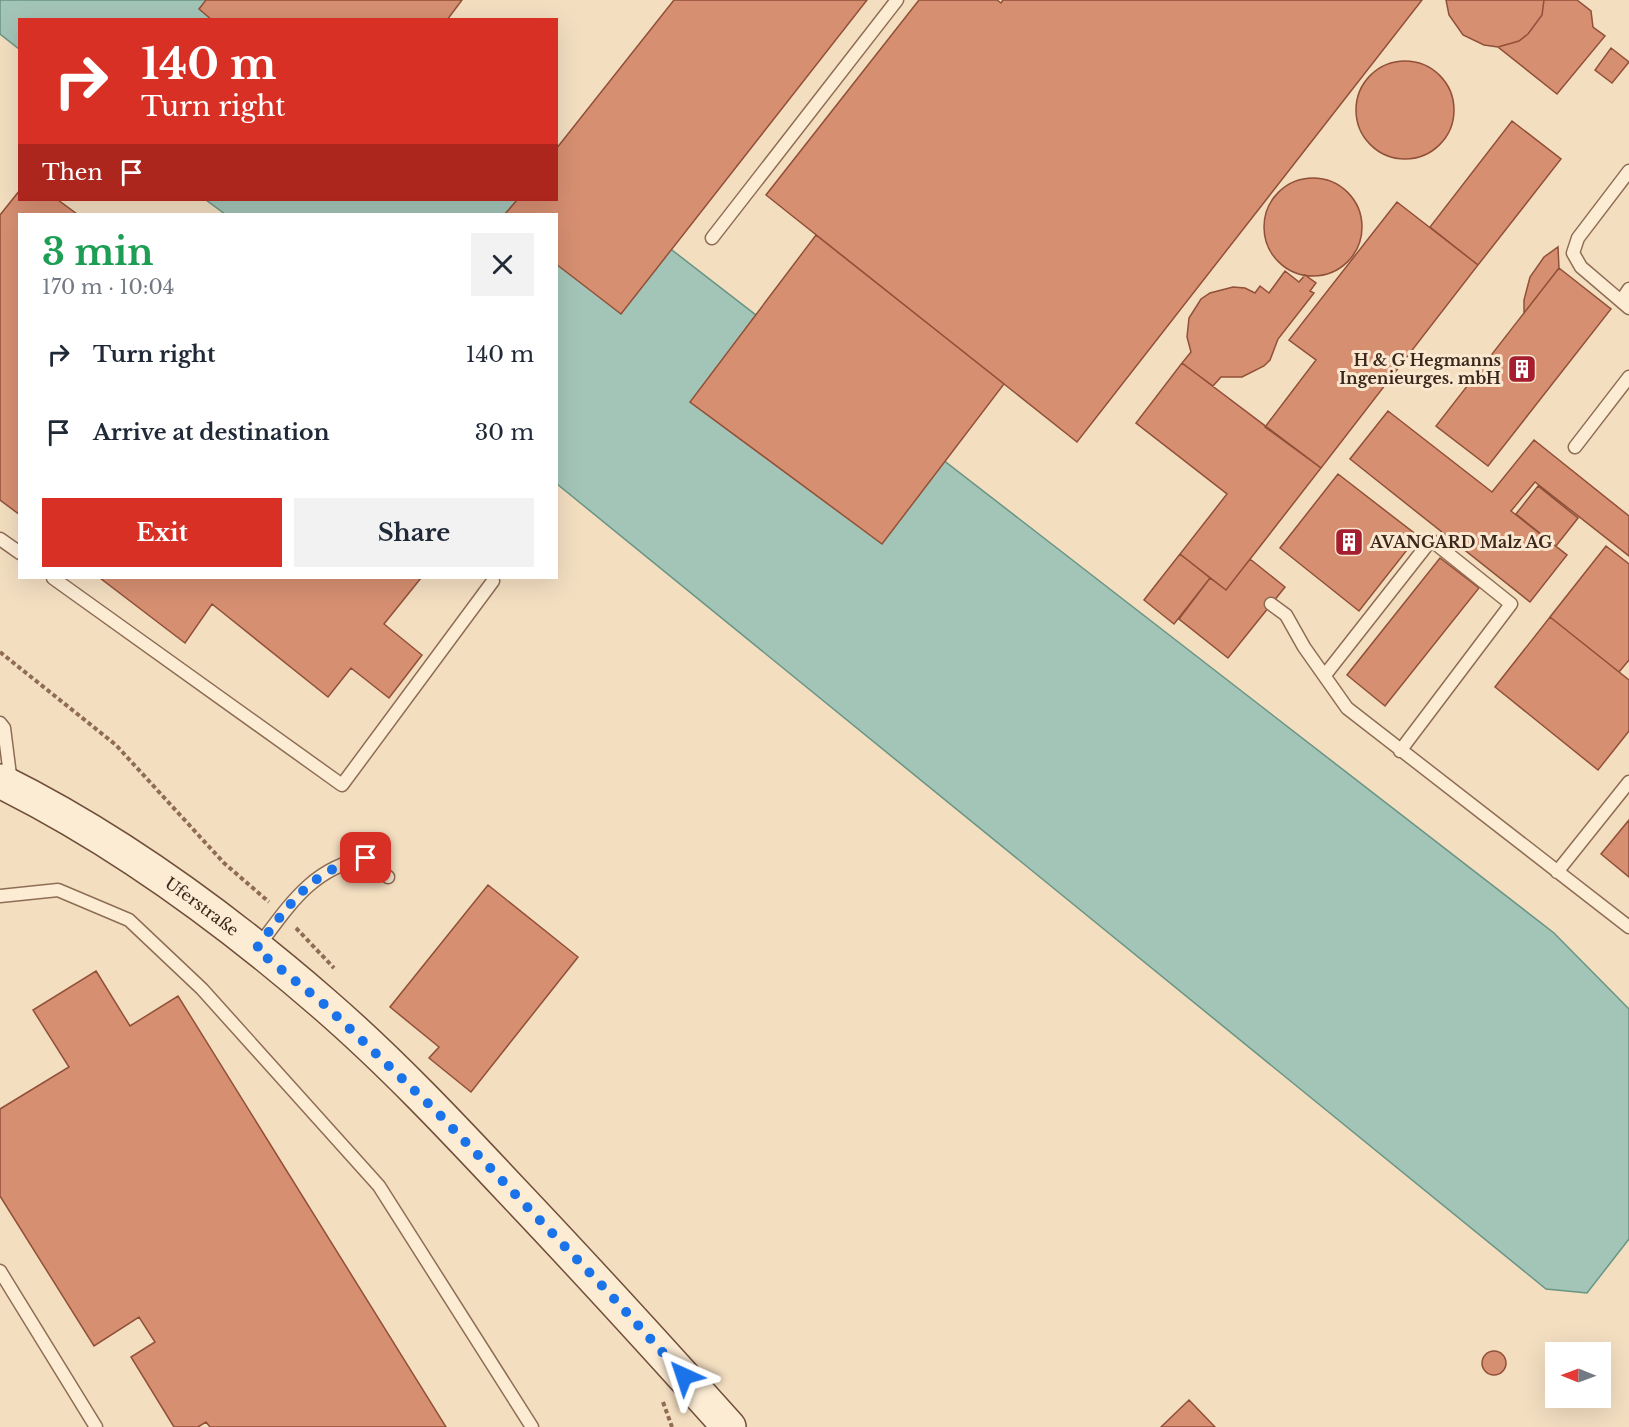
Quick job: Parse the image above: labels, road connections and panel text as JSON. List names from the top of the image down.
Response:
{
  "streets": {
    "main road": ["Uferstraße"]
  },
  "places": {
    "building": ["H & G Hegmanns Ingenieurges. mbH", "AVANGARD Malz AG"]
  },
  "north": "left",
  "page": {
    "turn": ["140 m", "Turn right"],
    "then": "Then",
    "heading": ["3 min", "170 m · 10:04"],
    "list": [
      {
        "name": "Turn right",
        "value": "140 m"
      },
      {
        "name": "Arrive at destination",
        "value": "30 m"
      }
    ],
    "buttons": ["Exit", "Share"]
  }
}
